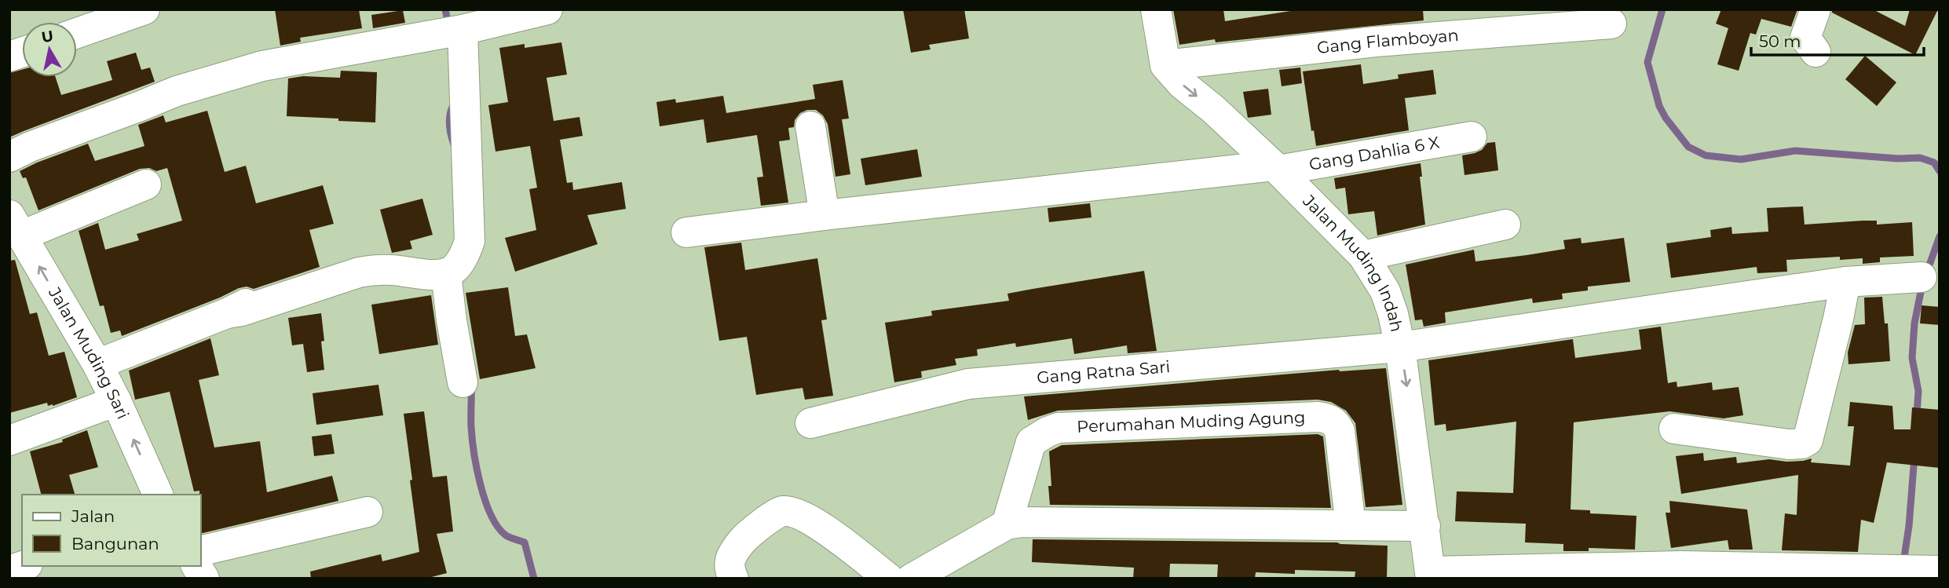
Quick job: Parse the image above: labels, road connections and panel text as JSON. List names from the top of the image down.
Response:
{
  "streets": {
    "street": [
      "Gang Flamboyan",
      "Gang Dahlia 6 X",
      "Jalan Muding Indah",
      "Jalan Muding Sari",
      "Gang Ratna Sari",
      "Perumahan Muding Agung"
    ]
  },
  "crossings": [
    ["Gang Flamboyan", "Jalan Muding Indah"],
    ["Gang Dahlia 6 X", "Jalan Muding Indah"],
    ["Jalan Muding Indah", "Gang Ratna Sari"]
  ],
  "one_way": ["Jalan Muding Indah", "Jalan Muding Sari"],
  "legend": ["Jalan", "Bangunan"],
  "scale_bar": "50 m",
  "north": "top"
}
